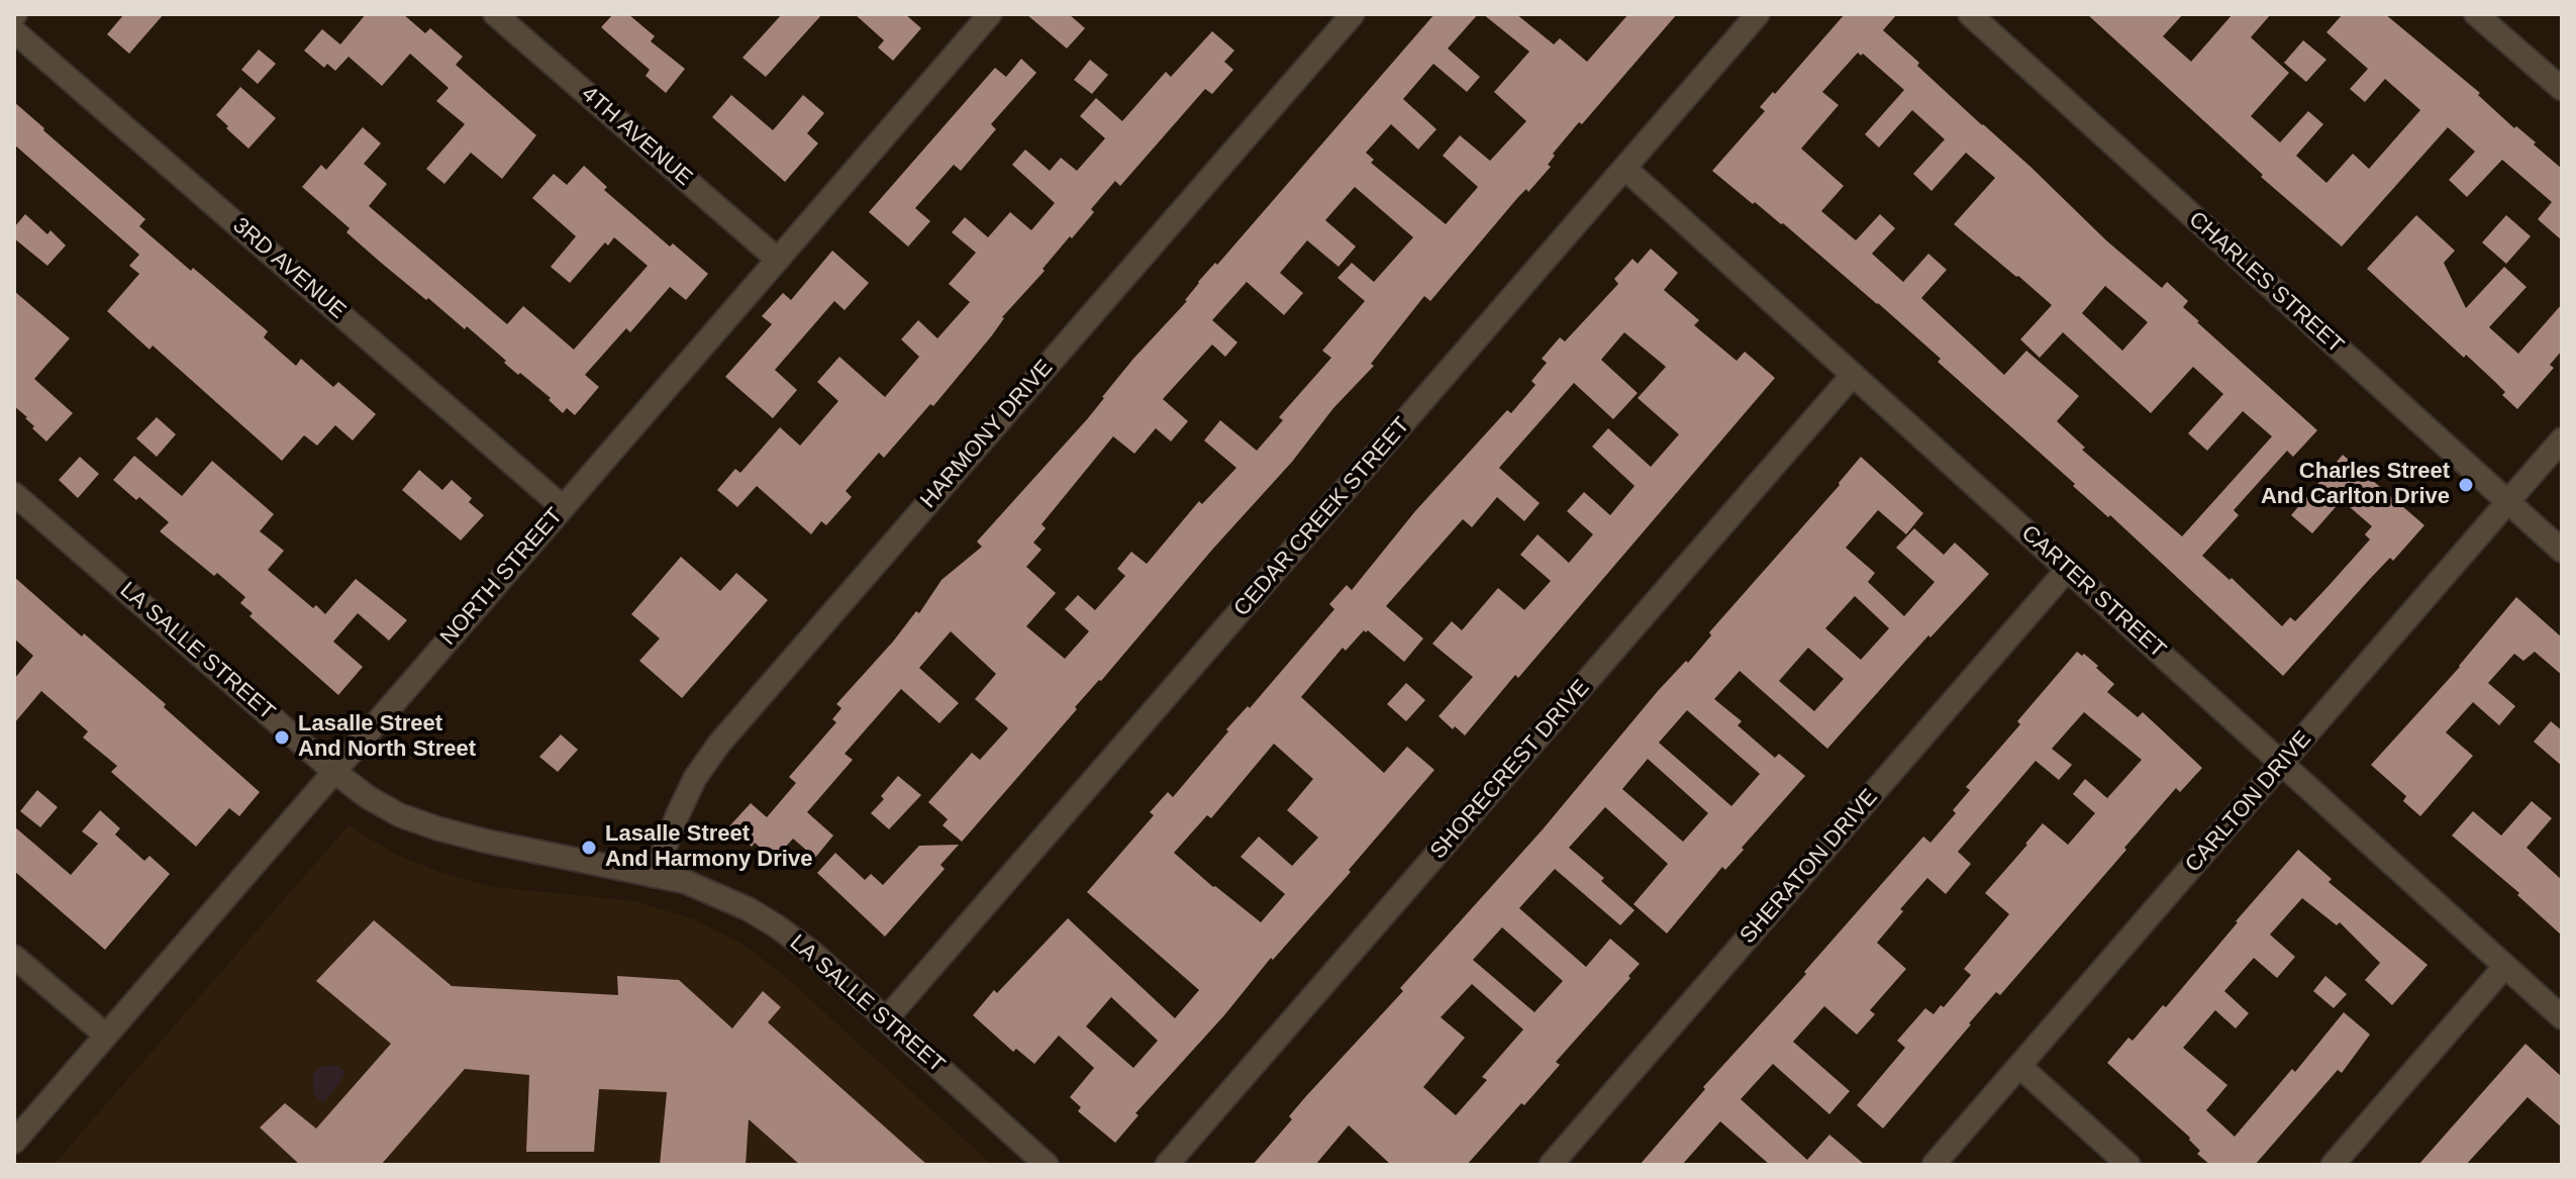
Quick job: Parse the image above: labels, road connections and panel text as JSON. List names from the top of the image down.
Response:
{
  "streets": {
    "street": [
      "4TH AVENUE",
      "3RD AVENUE",
      "CHARLES STREET",
      "HARMONY DRIVE",
      "CEDAR CREEK STREET",
      "NORTH STREET",
      "CARTER STREET",
      "LA SALLE STREET",
      "SHORECREST DRIVE",
      "CARLTON DRIVE",
      "SHERATON DRIVE"
    ]
  },
  "crossings": [
    ["4TH AVENUE", "NORTH STREET"],
    ["3RD AVENUE", "NORTH STREET"],
    ["CHARLES STREET", "CARLTON DRIVE"],
    ["HARMONY DRIVE", "LA SALLE STREET"],
    ["CEDAR CREEK STREET", "CARTER STREET"],
    ["CEDAR CREEK STREET", "LA SALLE STREET"],
    ["NORTH STREET", "LA SALLE STREET"],
    ["CARTER STREET", "SHORECREST DRIVE"],
    ["CARTER STREET", "CARLTON DRIVE"],
    ["CARTER STREET", "SHERATON DRIVE"]
  ],
  "places": ["Charles Street And Carlton Drive", "Lasalle Street And North Street", "Lasalle Street And Harmony Drive"]
}
